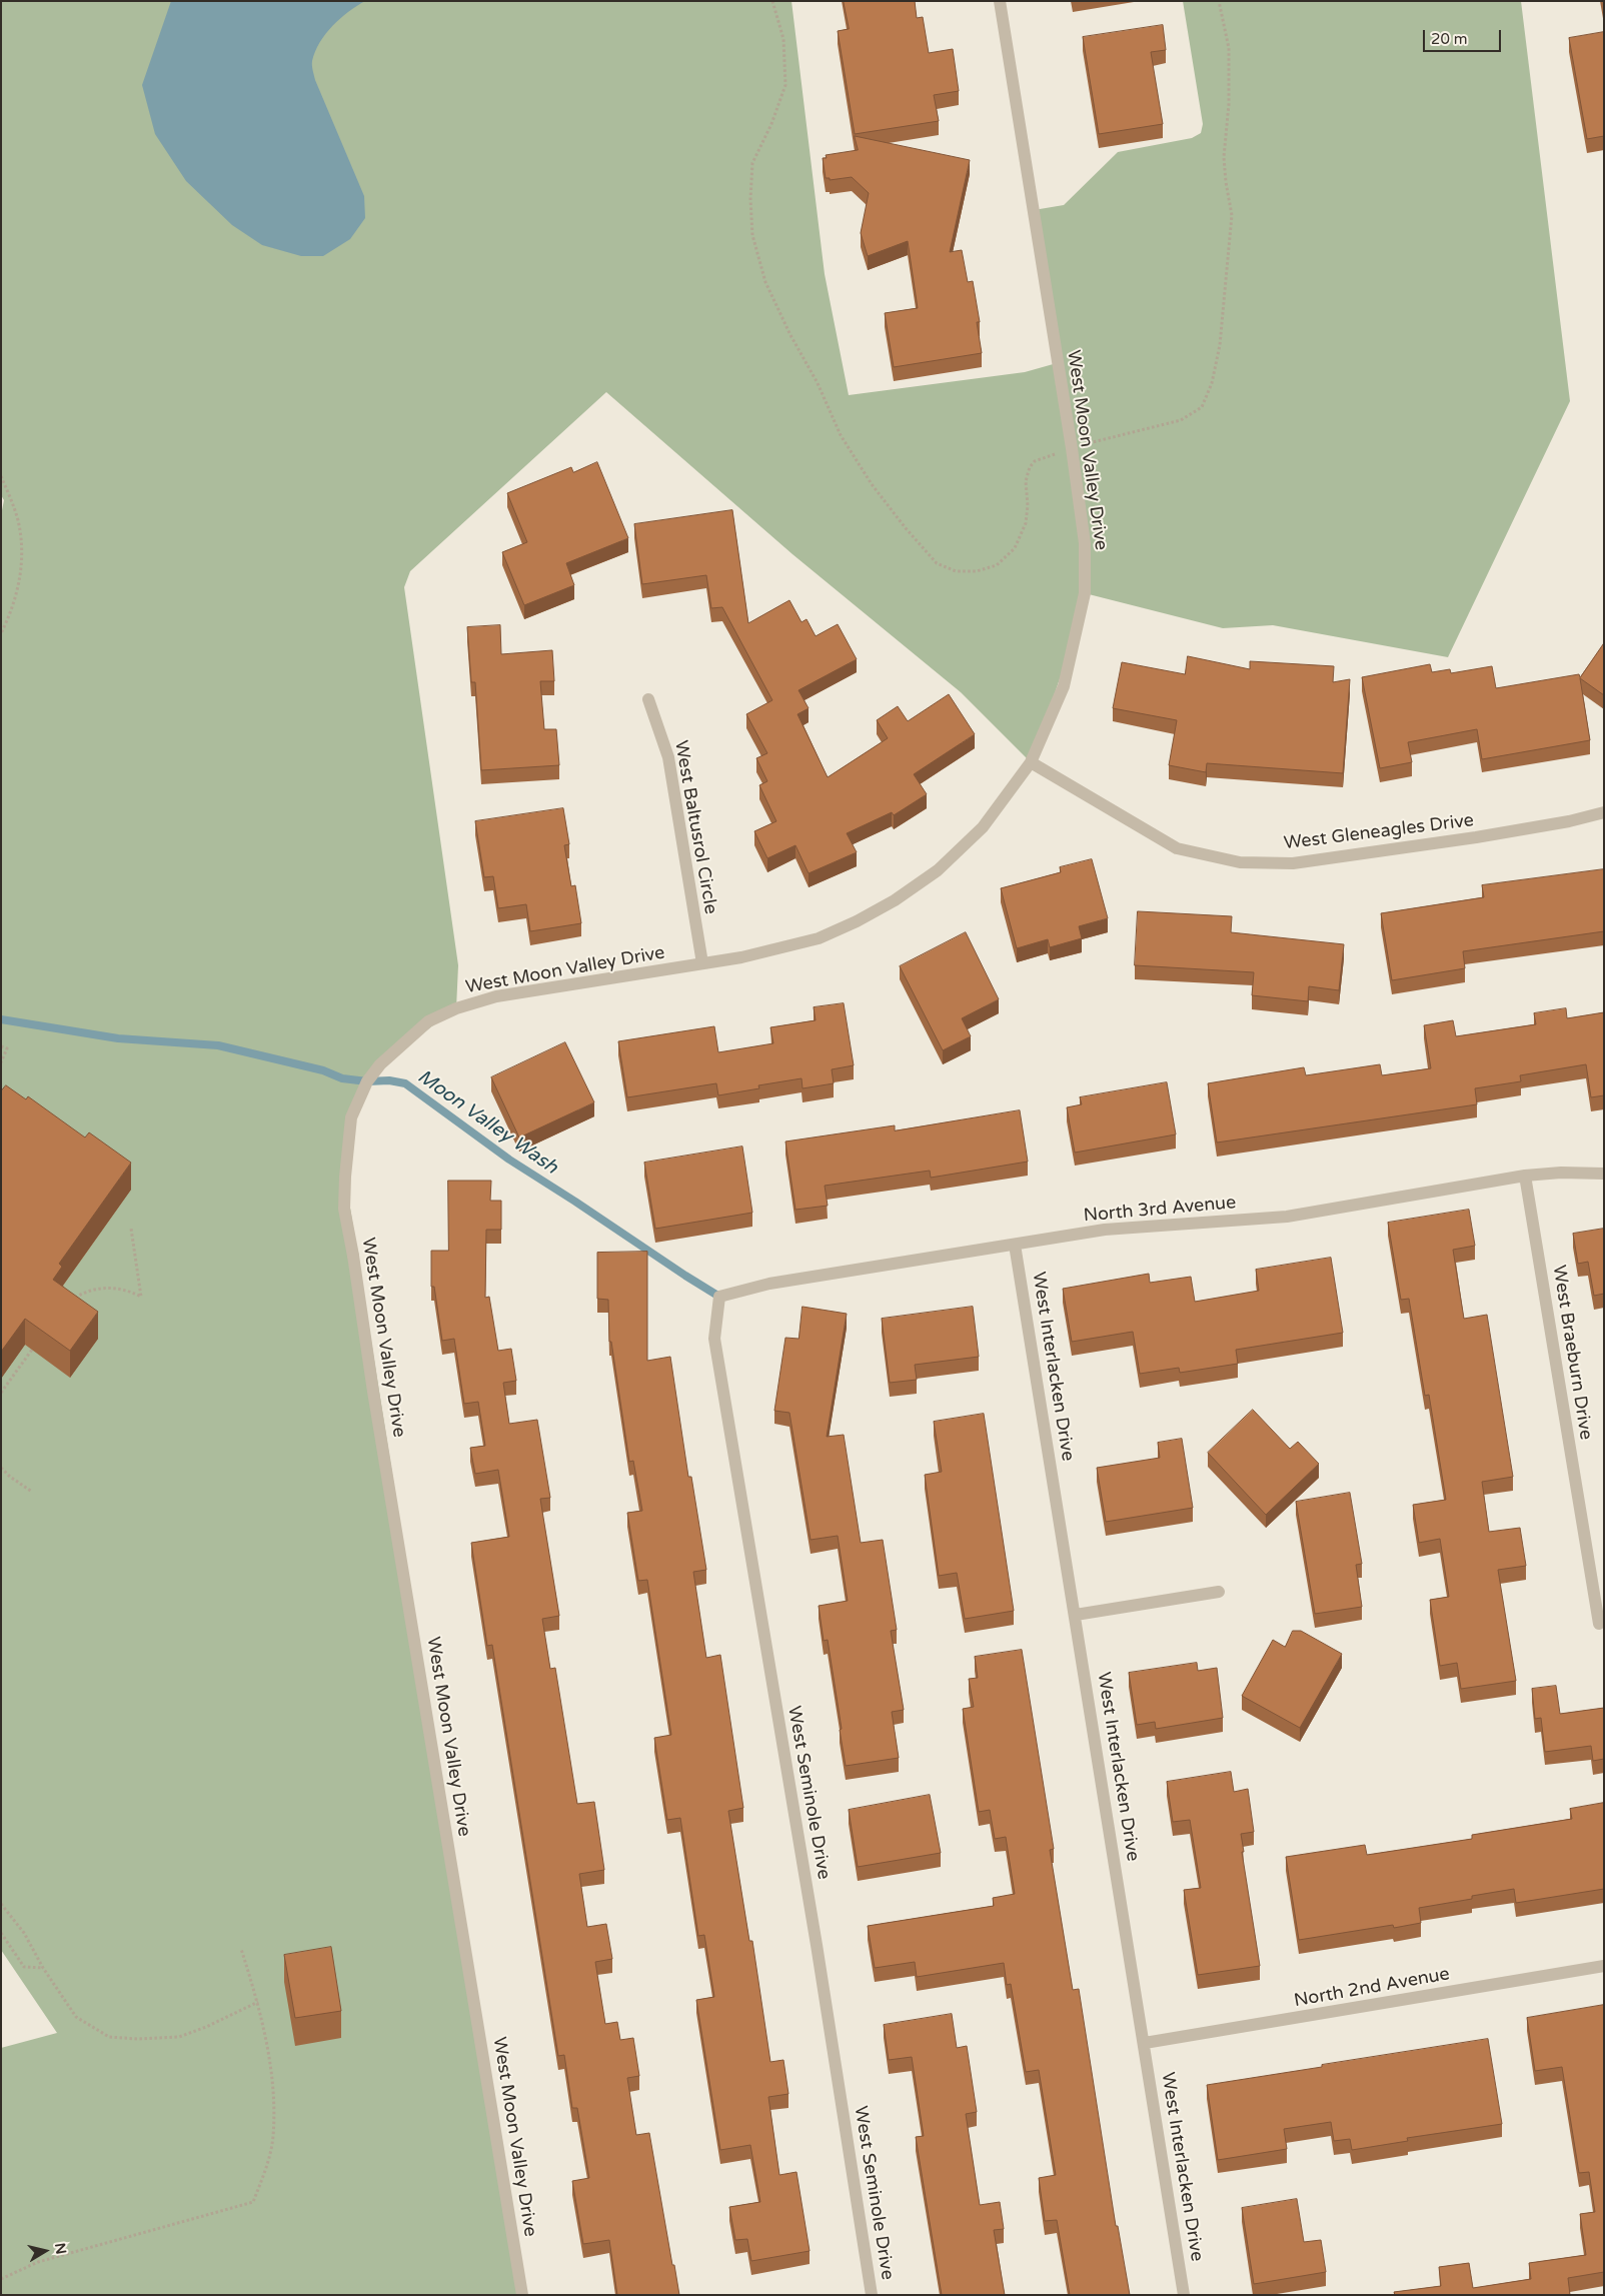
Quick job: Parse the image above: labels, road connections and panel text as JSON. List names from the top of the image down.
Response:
{
  "streets": {
    "street": [
      "West Moon Valley Drive",
      "West Baltusrol Circle",
      "West Gleneagles Drive",
      "North 3rd Avenue",
      "West Braeburn Drive",
      "West Interlacken Drive",
      "West Seminole Drive",
      "North 2nd Avenue"
    ]
  },
  "crossings": [
    ["West Moon Valley Drive", "West Baltusrol Circle"],
    ["West Moon Valley Drive", "West Gleneagles Drive"],
    ["North 3rd Avenue", "West Braeburn Drive"],
    ["North 3rd Avenue", "West Interlacken Drive"],
    ["North 3rd Avenue", "West Seminole Drive"],
    ["West Interlacken Drive", "North 2nd Avenue"]
  ],
  "water": ["Moon Valley Wash"],
  "scale_bar": "20 m",
  "north": "right"
}
